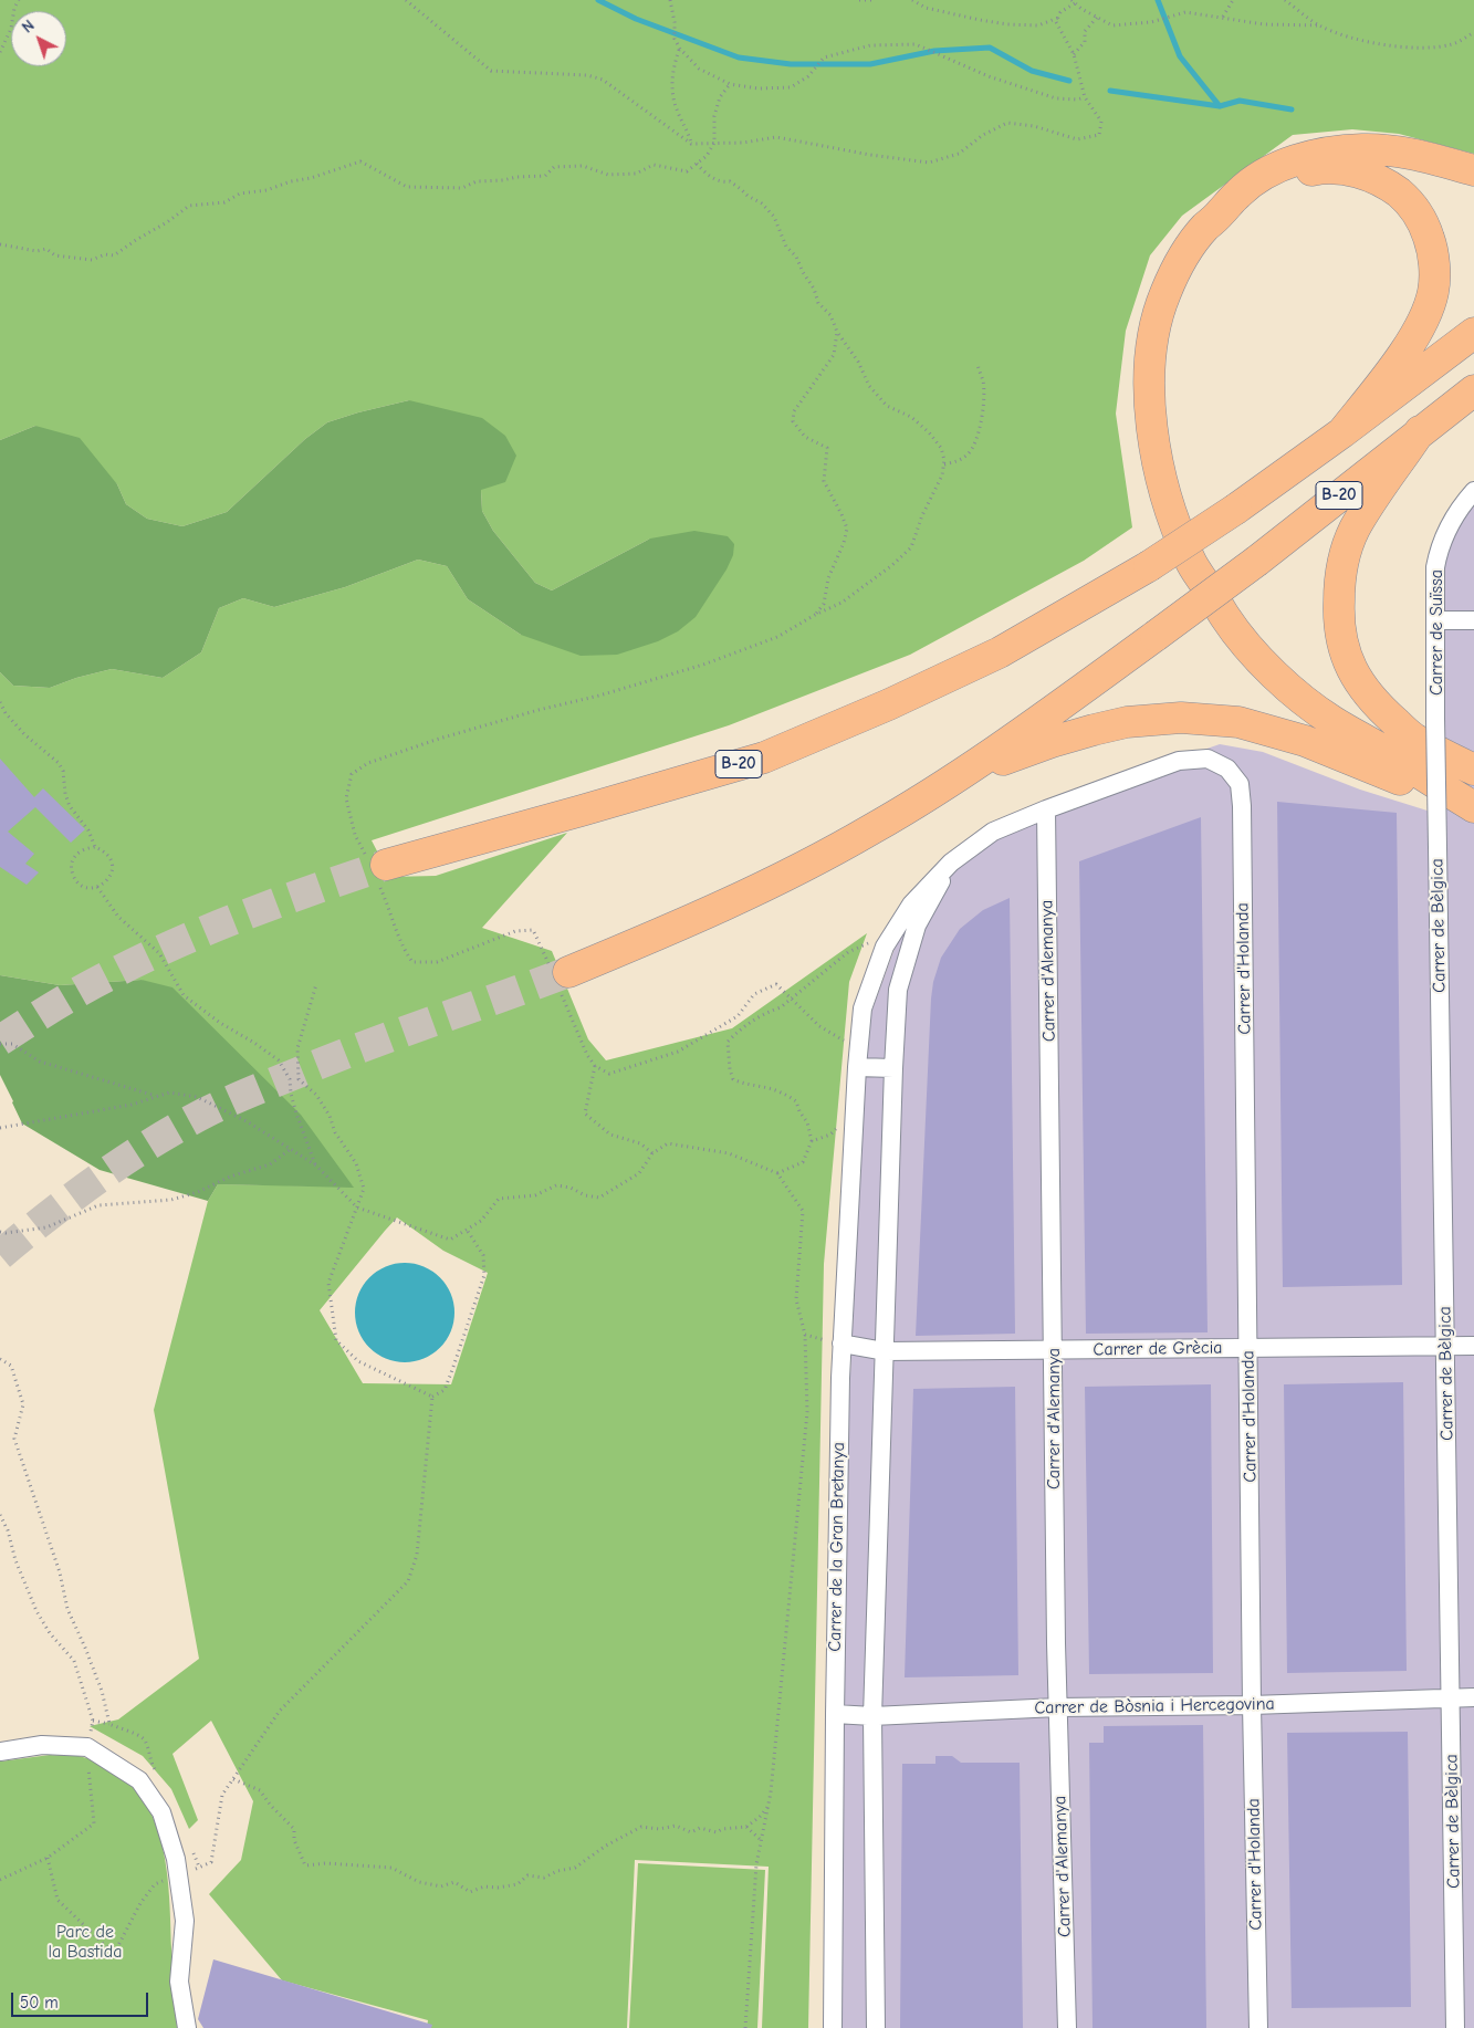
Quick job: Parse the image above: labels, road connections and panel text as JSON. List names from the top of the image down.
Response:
{
  "streets": {
    "highway": ["B-20"],
    "street": [
      "Carrer de Suïssa",
      "Carrer de Bèlgica",
      "Carrer d'Holanda",
      "Carrer d'Alemanya",
      "Carrer de Grècia",
      "Carrer de la Gran Bretanya",
      "Carrer de Bòsnia i Hercegovina"
    ]
  },
  "crossings": [
    ["Carrer de Suïssa", "Carrer de Bèlgica"],
    ["Carrer de Bèlgica", "Carrer de Grècia"],
    ["Carrer de Bèlgica", "Carrer de Bòsnia i Hercegovina"],
    ["Carrer d'Holanda", "Carrer de Grècia"],
    ["Carrer d'Holanda", "Carrer de la Gran Bretanya"],
    ["Carrer d'Holanda", "Carrer de Bòsnia i Hercegovina"],
    ["Carrer d'Alemanya", "Carrer de Grècia"],
    ["Carrer d'Alemanya", "Carrer de la Gran Bretanya"],
    ["Carrer d'Alemanya", "Carrer de Bòsnia i Hercegovina"],
    ["Carrer de Grècia", "Carrer de la Gran Bretanya"],
    ["Carrer de la Gran Bretanya", "Carrer de Bòsnia i Hercegovina"]
  ],
  "parks": ["Parc de la Bastida"],
  "scale_bar": "50 m",
  "north": "top left"
}
